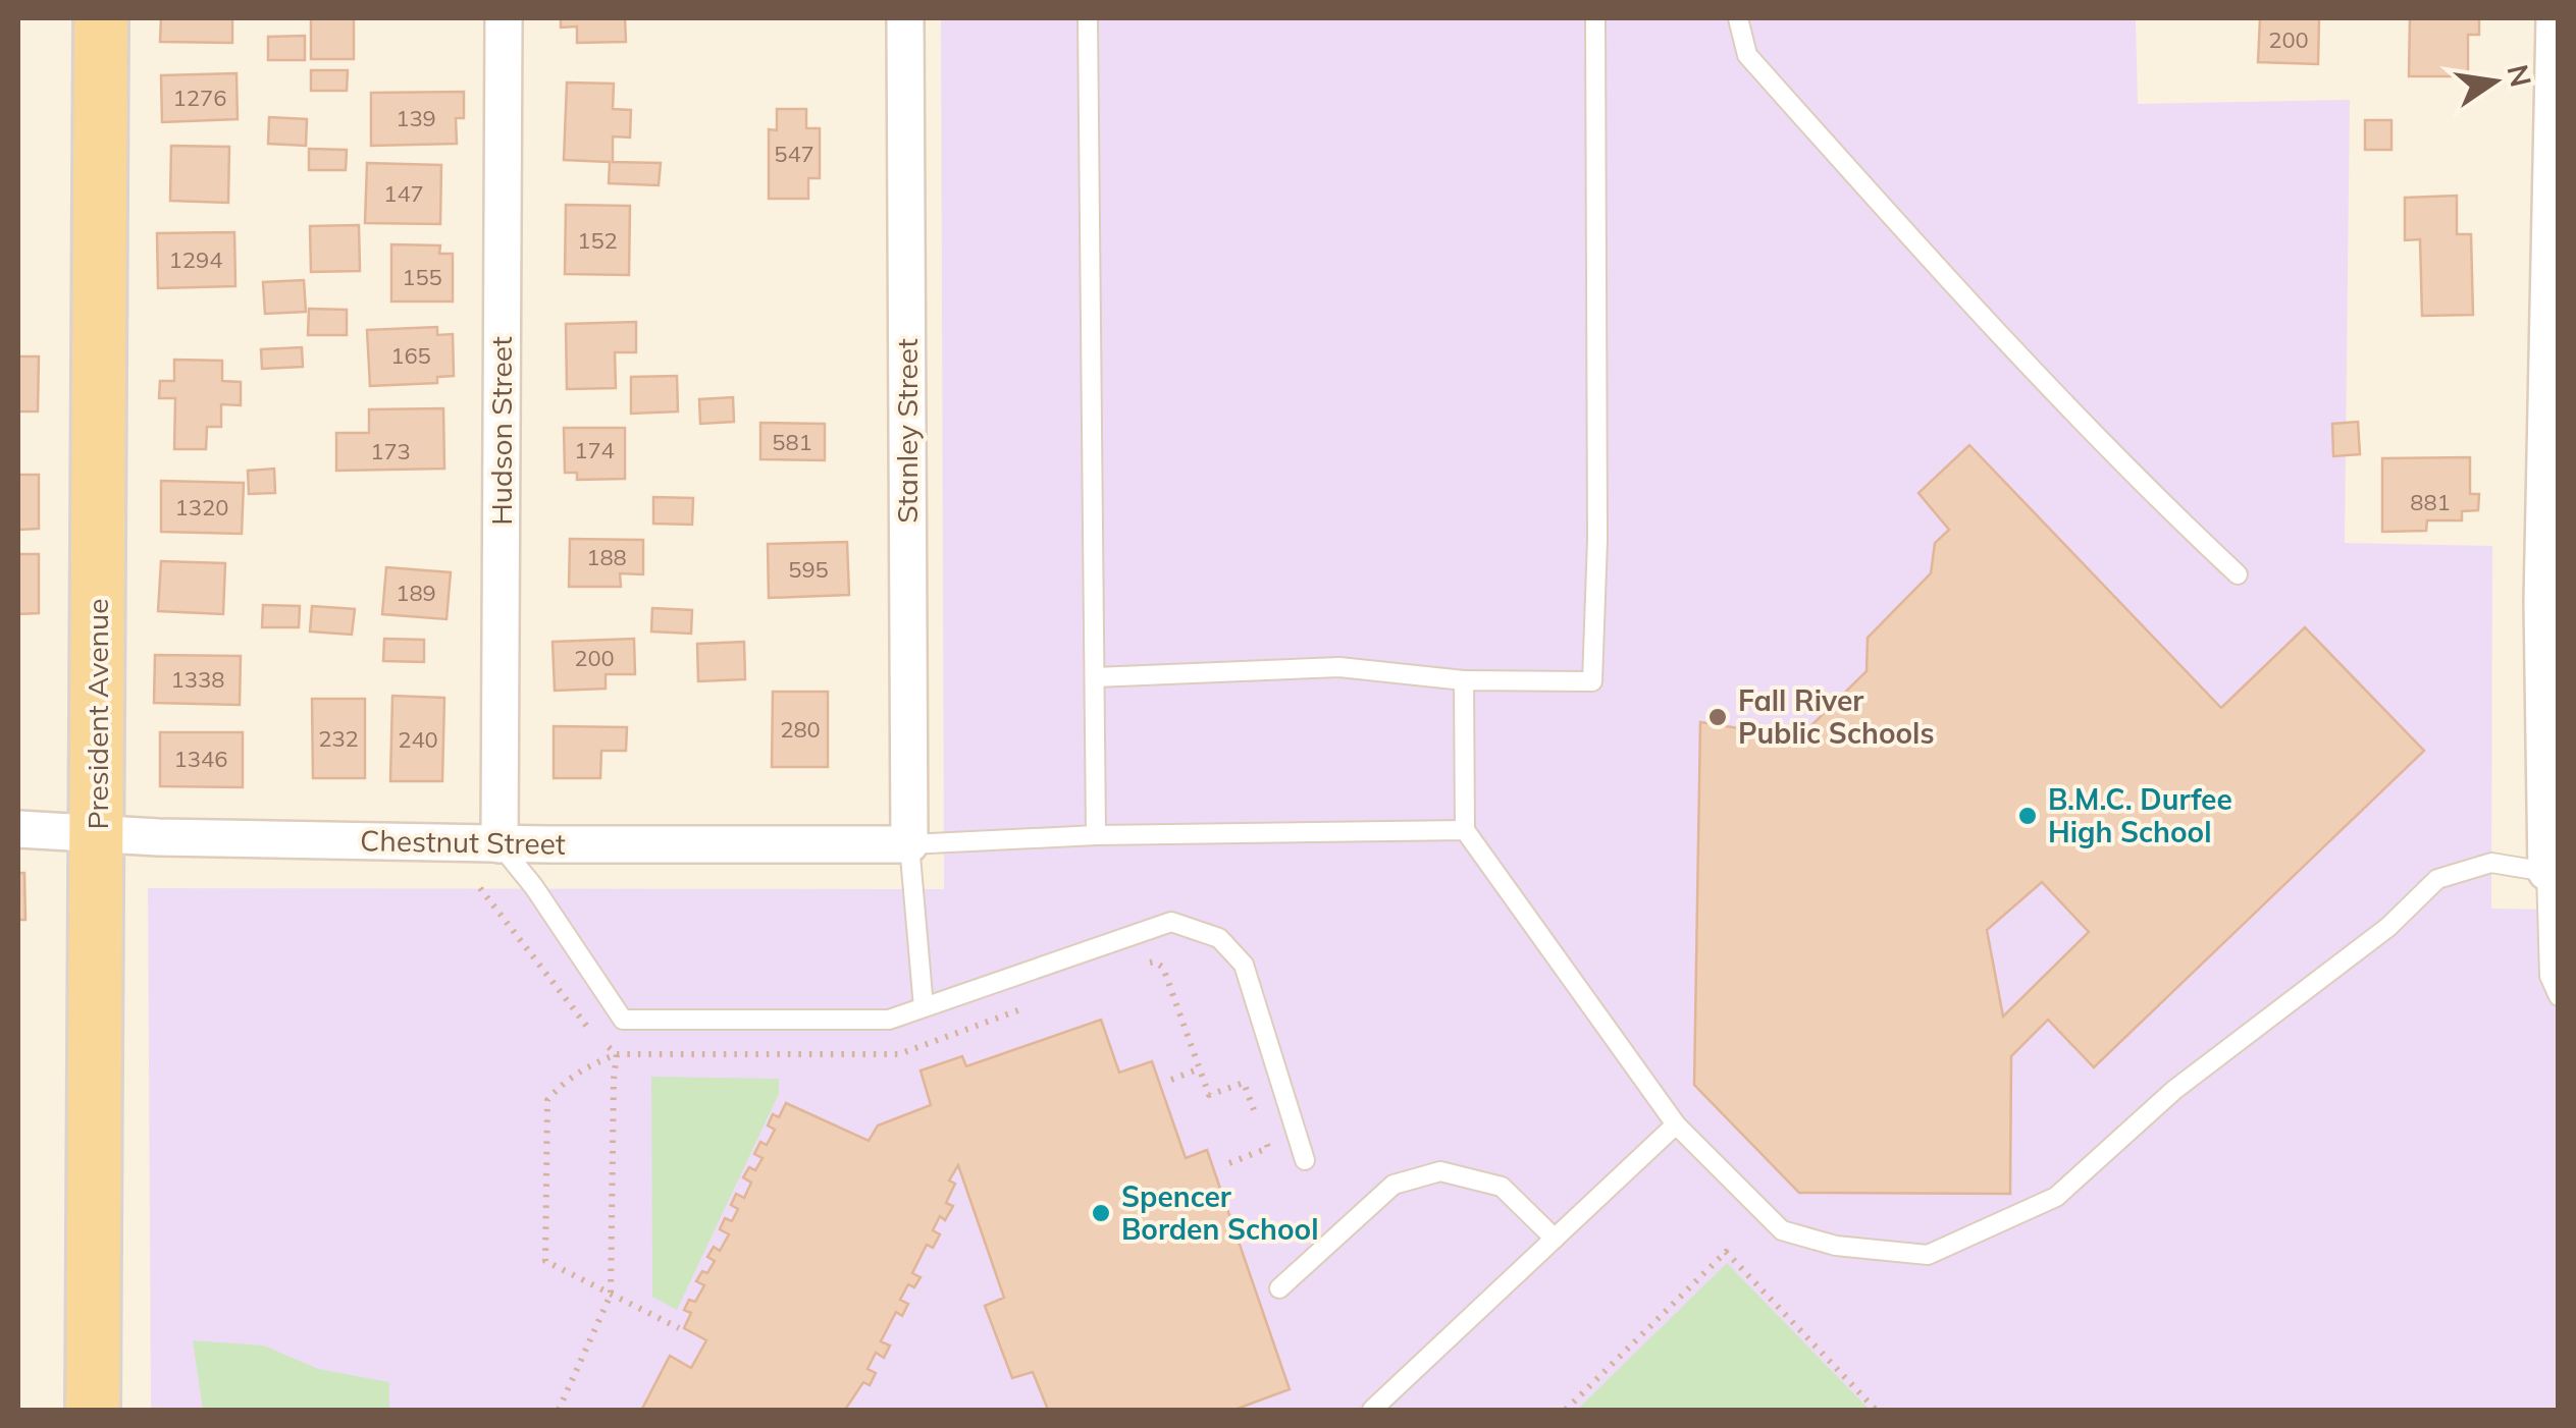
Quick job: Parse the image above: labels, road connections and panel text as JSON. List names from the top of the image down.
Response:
{
  "streets": {
    "main road": ["President Avenue"],
    "street": ["Hudson Street", "Stanley Street", "Chestnut Street"]
  },
  "crossings": [
    ["Hudson Street", "Chestnut Street"],
    ["Stanley Street", "Chestnut Street"],
    ["President Avenue", "Chestnut Street"]
  ],
  "places": ["Fall River Public Schools", "B.M.C. Durfee High School", "Spencer Borden School"],
  "house_numbers": [
    "200",
    "1276",
    "139",
    "547",
    "147",
    "152",
    "1294",
    "155",
    "165",
    "581",
    "174",
    "173",
    "881",
    "1320",
    "188",
    "595",
    "189",
    "200",
    "1338",
    "280",
    "232",
    "240",
    "1346"
  ],
  "north": "right"
}
